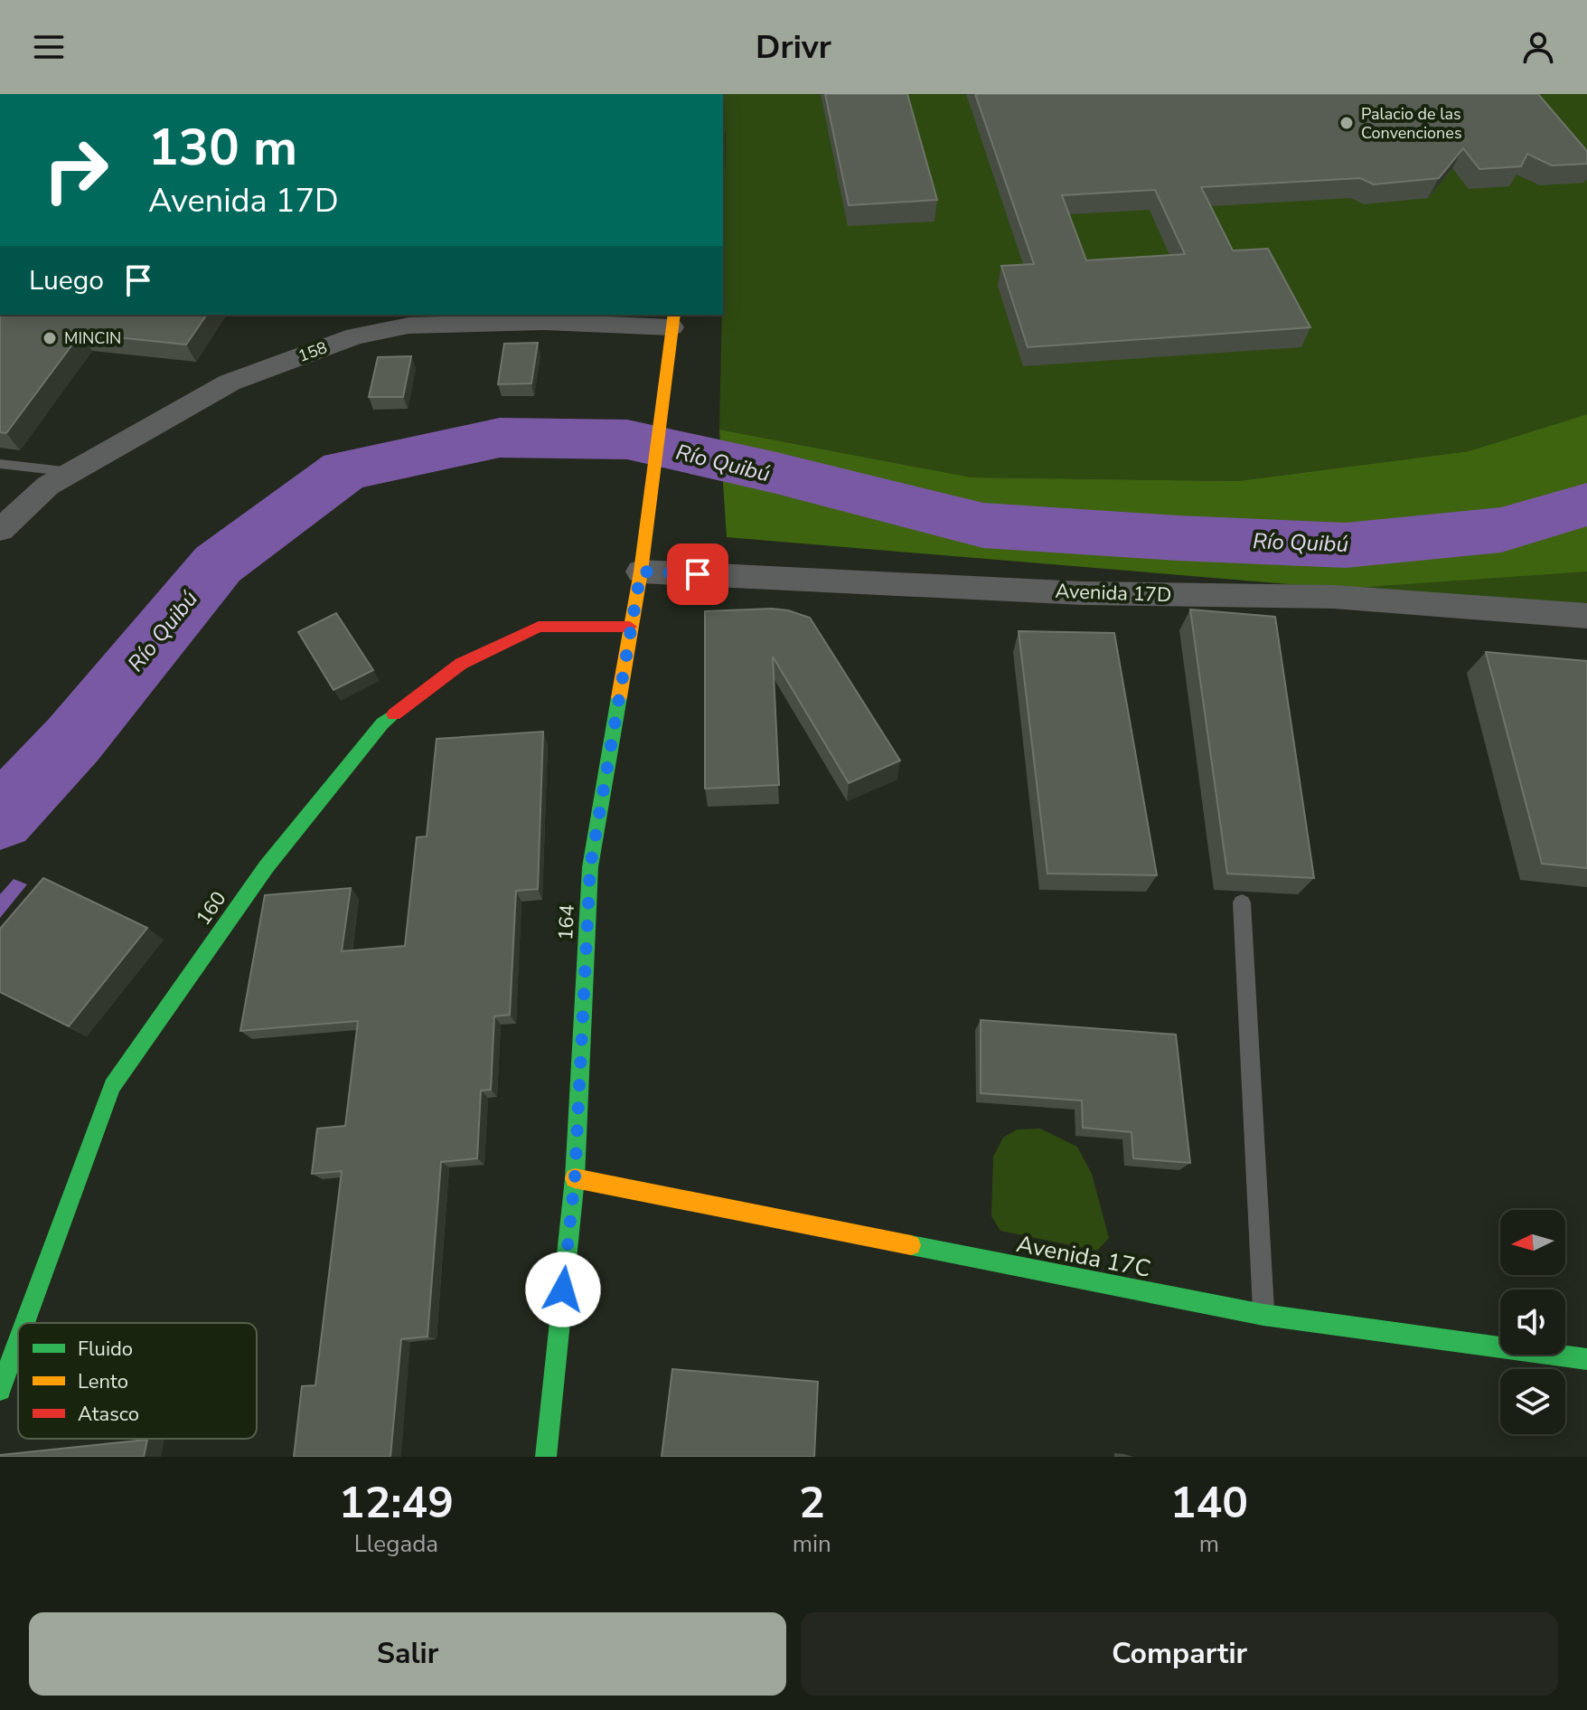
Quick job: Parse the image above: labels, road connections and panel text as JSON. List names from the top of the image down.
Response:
{
  "streets": {
    "street": [
      "158",
      "Avenida 17D",
      "160",
      "164",
      "Avenida 17C"
    ]
  },
  "crossings": [
    ["158", "164"],
    ["Avenida 17D", "164"],
    ["160", "164"],
    ["164", "Avenida 17C"]
  ],
  "water": ["Río Quibú"],
  "places": ["Palacio de las Convenciones", "MINCIN"],
  "legend": ["Fluido", "Lento", "Atasco"],
  "north": "left",
  "page": {
    "header": "Drivr",
    "turn": ["130 m", "Avenida 17D"],
    "then": "Luego",
    "eta": [
      "12:49",
      "Llegada",
      "2",
      "min",
      "140",
      "m"
    ],
    "buttons": ["Salir", "Compartir"]
  }
}
